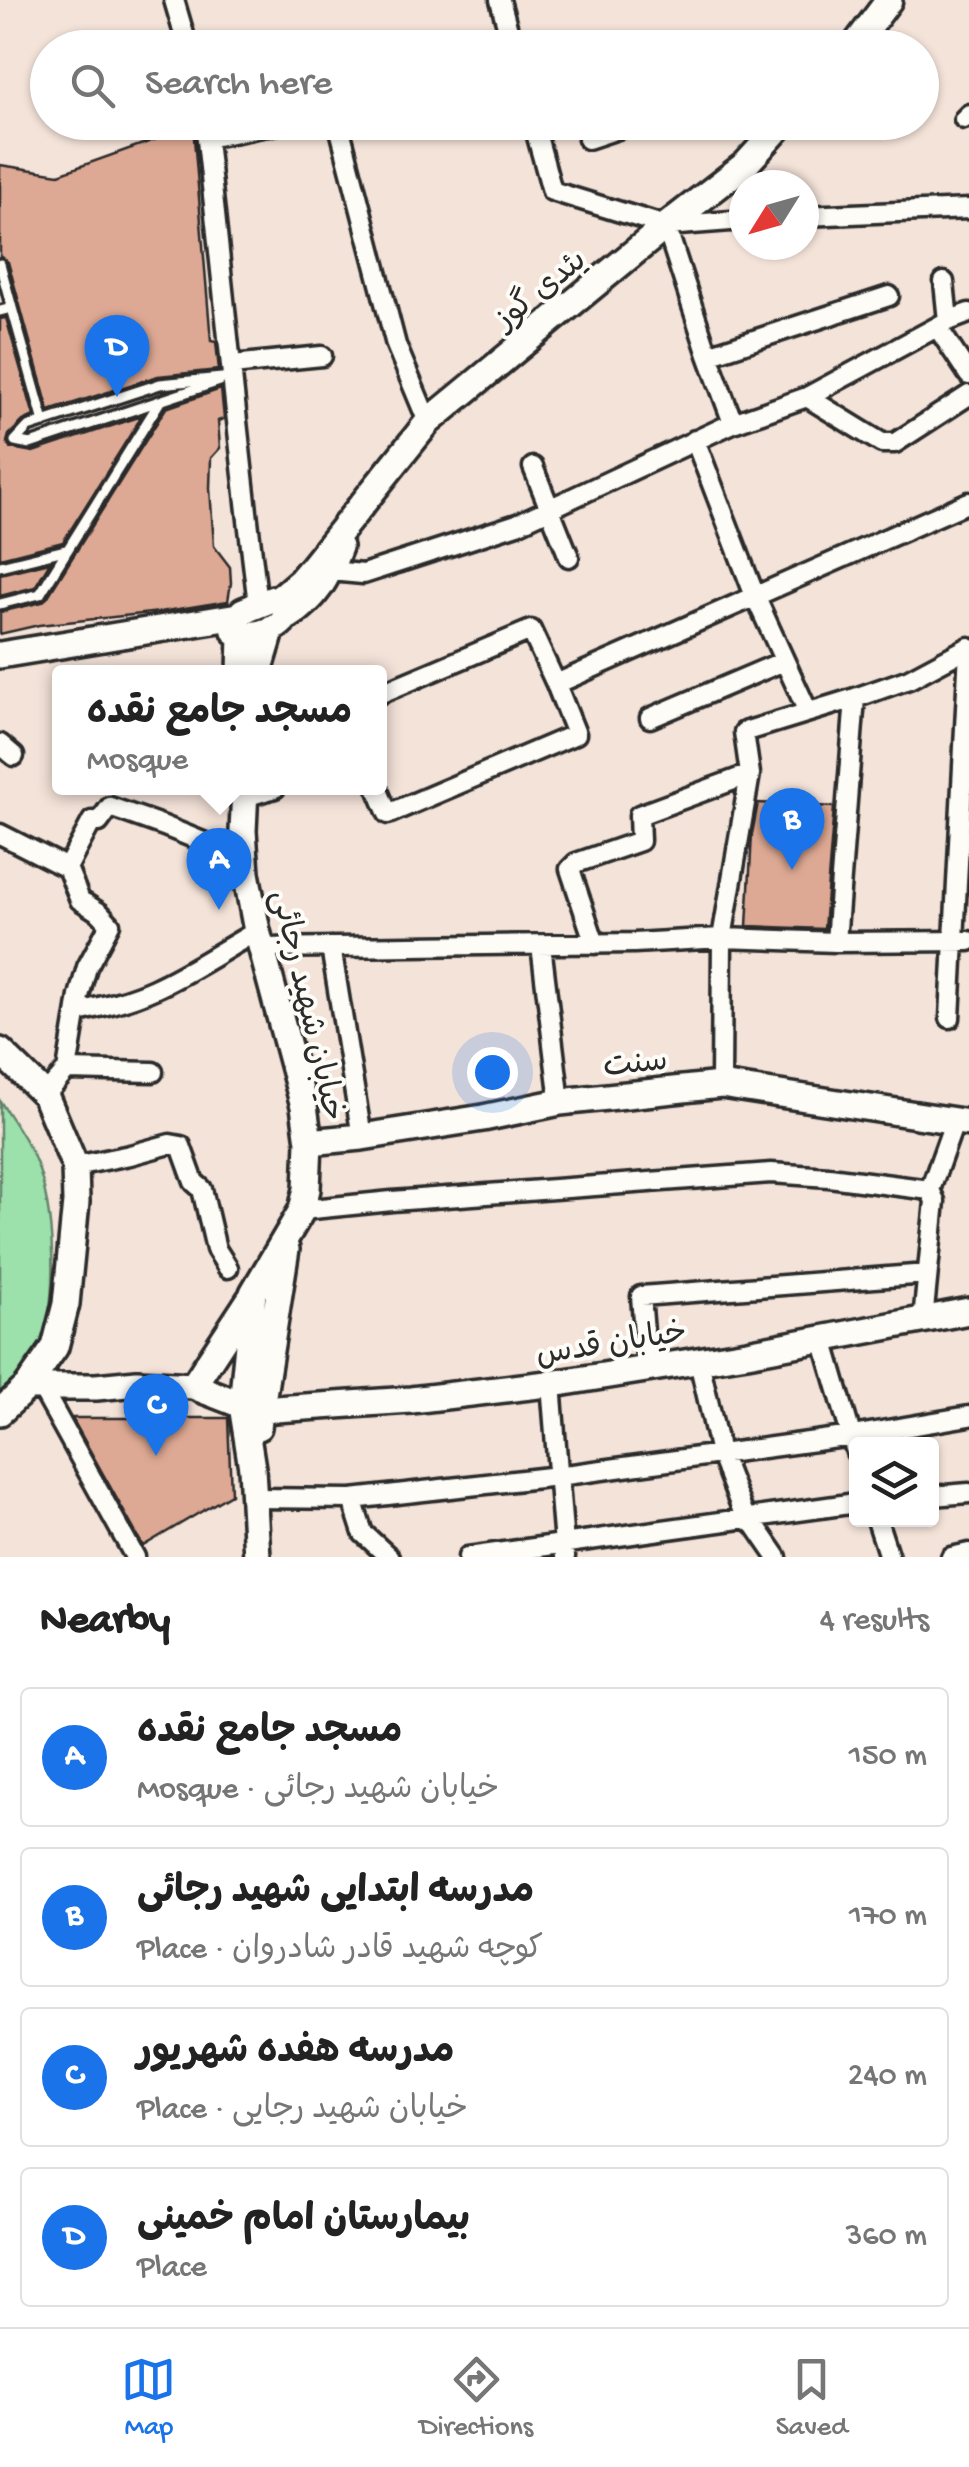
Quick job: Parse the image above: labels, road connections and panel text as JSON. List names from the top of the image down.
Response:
{
  "streets": {
    "main road": [
      "یئدی گوز",
      "خیابان شهید رجائی",
      "سنت",
      "خیابان قدس"
    ]
  },
  "crossings": [
    ["خیابان شهید رجائی", "سنت"],
    ["خیابان شهید رجائی", "خیابان قدس"]
  ],
  "north": "bottom left",
  "page": {
    "search": "Search here",
    "pins": [
      "D",
      "B",
      "A",
      "C"
    ],
    "popup": ["مسجد جامع نقده", "Mosque"],
    "heading": ["Nearby", "4 results"],
    "list": [
      {
        "mark": "A",
        "name": "مسجد جامع نقده",
        "note": "Mosque · خیابان شهید رجائی",
        "value": "150 m"
      },
      {
        "mark": "B",
        "name": "مدرسه ابتدایی شهید رجائی",
        "note": "Place · کوچه شهید قادر شادروان",
        "value": "170 m"
      },
      {
        "mark": "C",
        "name": "مدرسه هفده شهریور",
        "note": "Place · خیابان شهید رجایی",
        "value": "240 m"
      },
      {
        "mark": "D",
        "name": "بیمارستان امام خمینی",
        "note": "Place",
        "value": "360 m"
      }
    ],
    "nav": ["Map", "Directions", "Saved"]
  }
}
